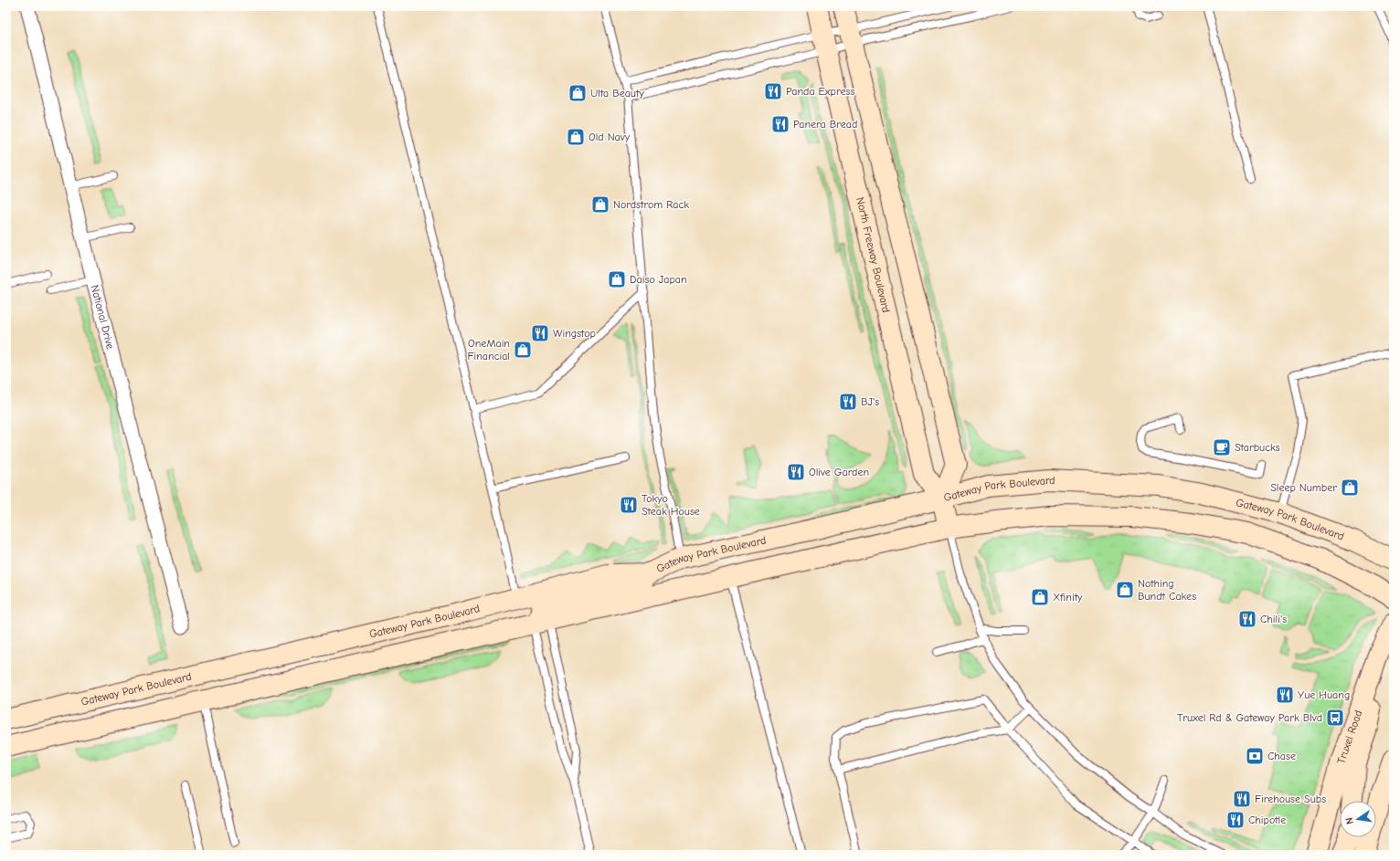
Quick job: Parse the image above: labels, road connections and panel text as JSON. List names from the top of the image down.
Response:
{
  "streets": {
    "street": [
      "North Freeway Boulevard",
      "National Drive",
      "Gateway Park Boulevard",
      "Truxel Road"
    ]
  },
  "crossings": [
    ["North Freeway Boulevard", "Gateway Park Boulevard"]
  ],
  "places": {
    "restaurant": [
      "Panda Express",
      "Panera Bread",
      "Wingstop",
      "BJ's",
      "Olive Garden",
      "Tokyo Steak House",
      "Chili's",
      "Yue Huang",
      "Firehouse Subs",
      "Chipotle"
    ],
    "shop": [
      "Ulta Beauty",
      "Old Navy",
      "Nordstrom Rack",
      "Daiso Japan",
      "OneMain Financial",
      "Sleep Number",
      "Nothing Bundt Cakes",
      "Xfinity"
    ],
    "cafe": ["Starbucks"],
    "bus stop": ["Truxel Rd & Gateway Park Blvd"],
    "bank": ["Chase"]
  },
  "north": "left"
}
